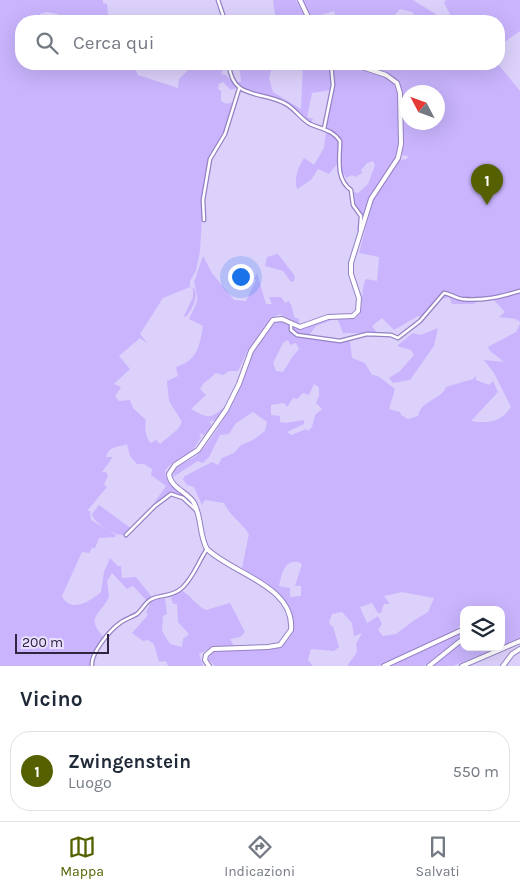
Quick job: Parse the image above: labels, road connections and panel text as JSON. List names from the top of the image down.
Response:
{
  "scale_bar": "200 m",
  "north": "top left",
  "page": {
    "search": "Cerca qui",
    "pins": "1",
    "scale": "200 m",
    "heading": "Vicino",
    "list": [
      {
        "mark": "1",
        "name": "Zwingenstein",
        "note": "Luogo",
        "value": "550 m"
      }
    ],
    "nav": ["Mappa", "Indicazioni", "Salvati"]
  }
}
